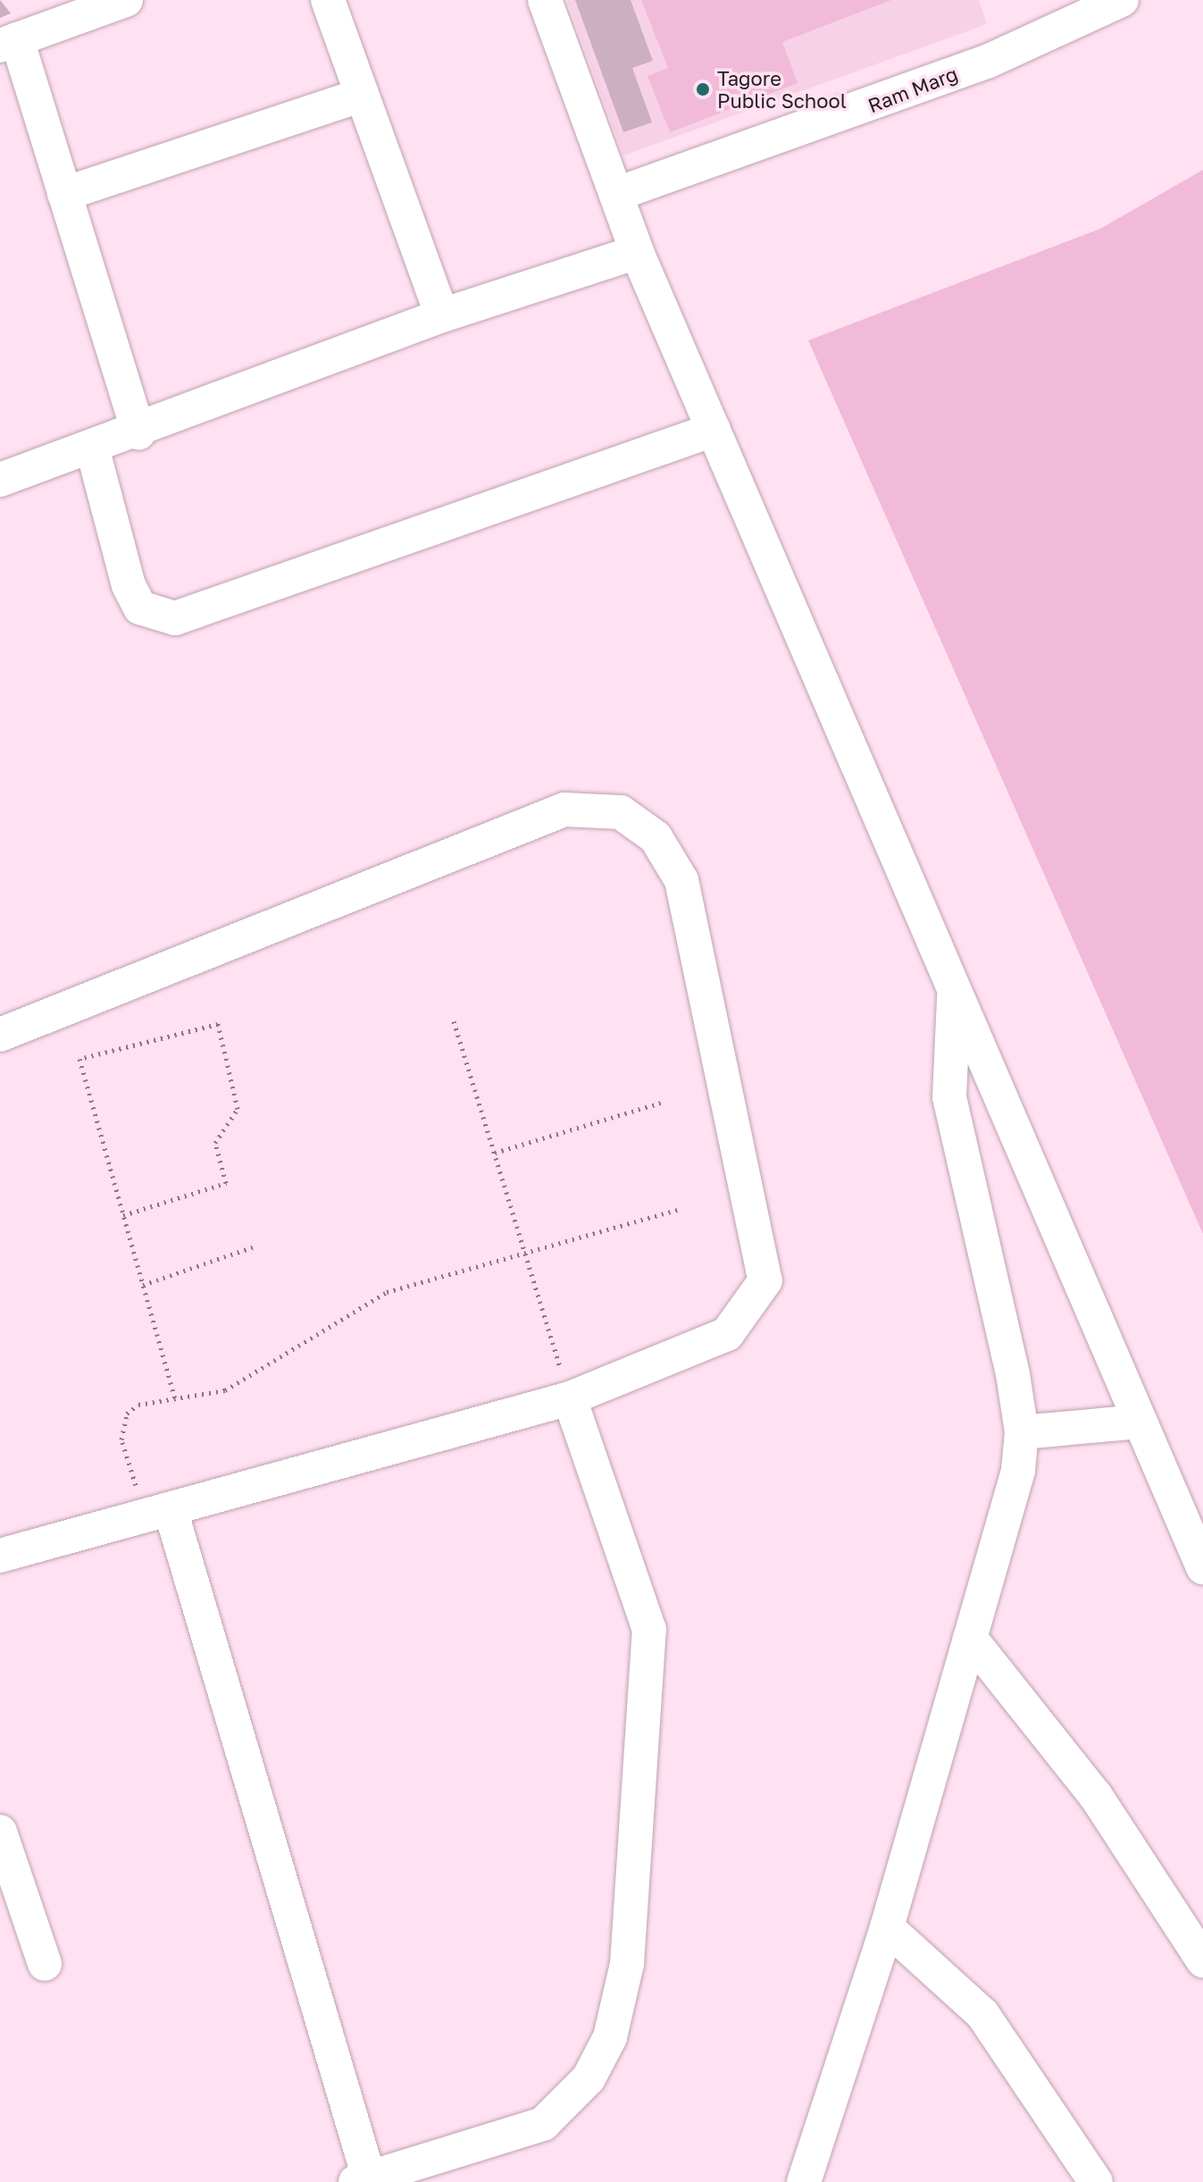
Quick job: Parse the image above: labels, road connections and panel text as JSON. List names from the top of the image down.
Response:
{
  "streets": {
    "street": ["Ram Marg"]
  },
  "places": ["Tagore Public School"]
}
